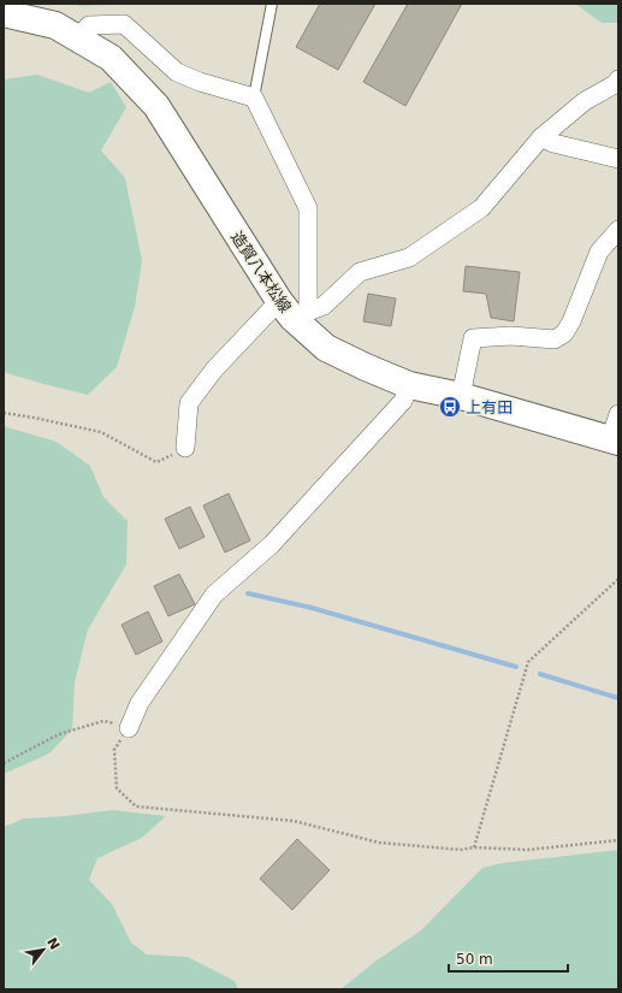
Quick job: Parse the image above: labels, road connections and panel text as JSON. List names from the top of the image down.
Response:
{
  "streets": {
    "main road": ["造賀八本松線"]
  },
  "places": {
    "bus stop": ["上有田"]
  },
  "scale_bar": "50 m",
  "north": "top right"
}
